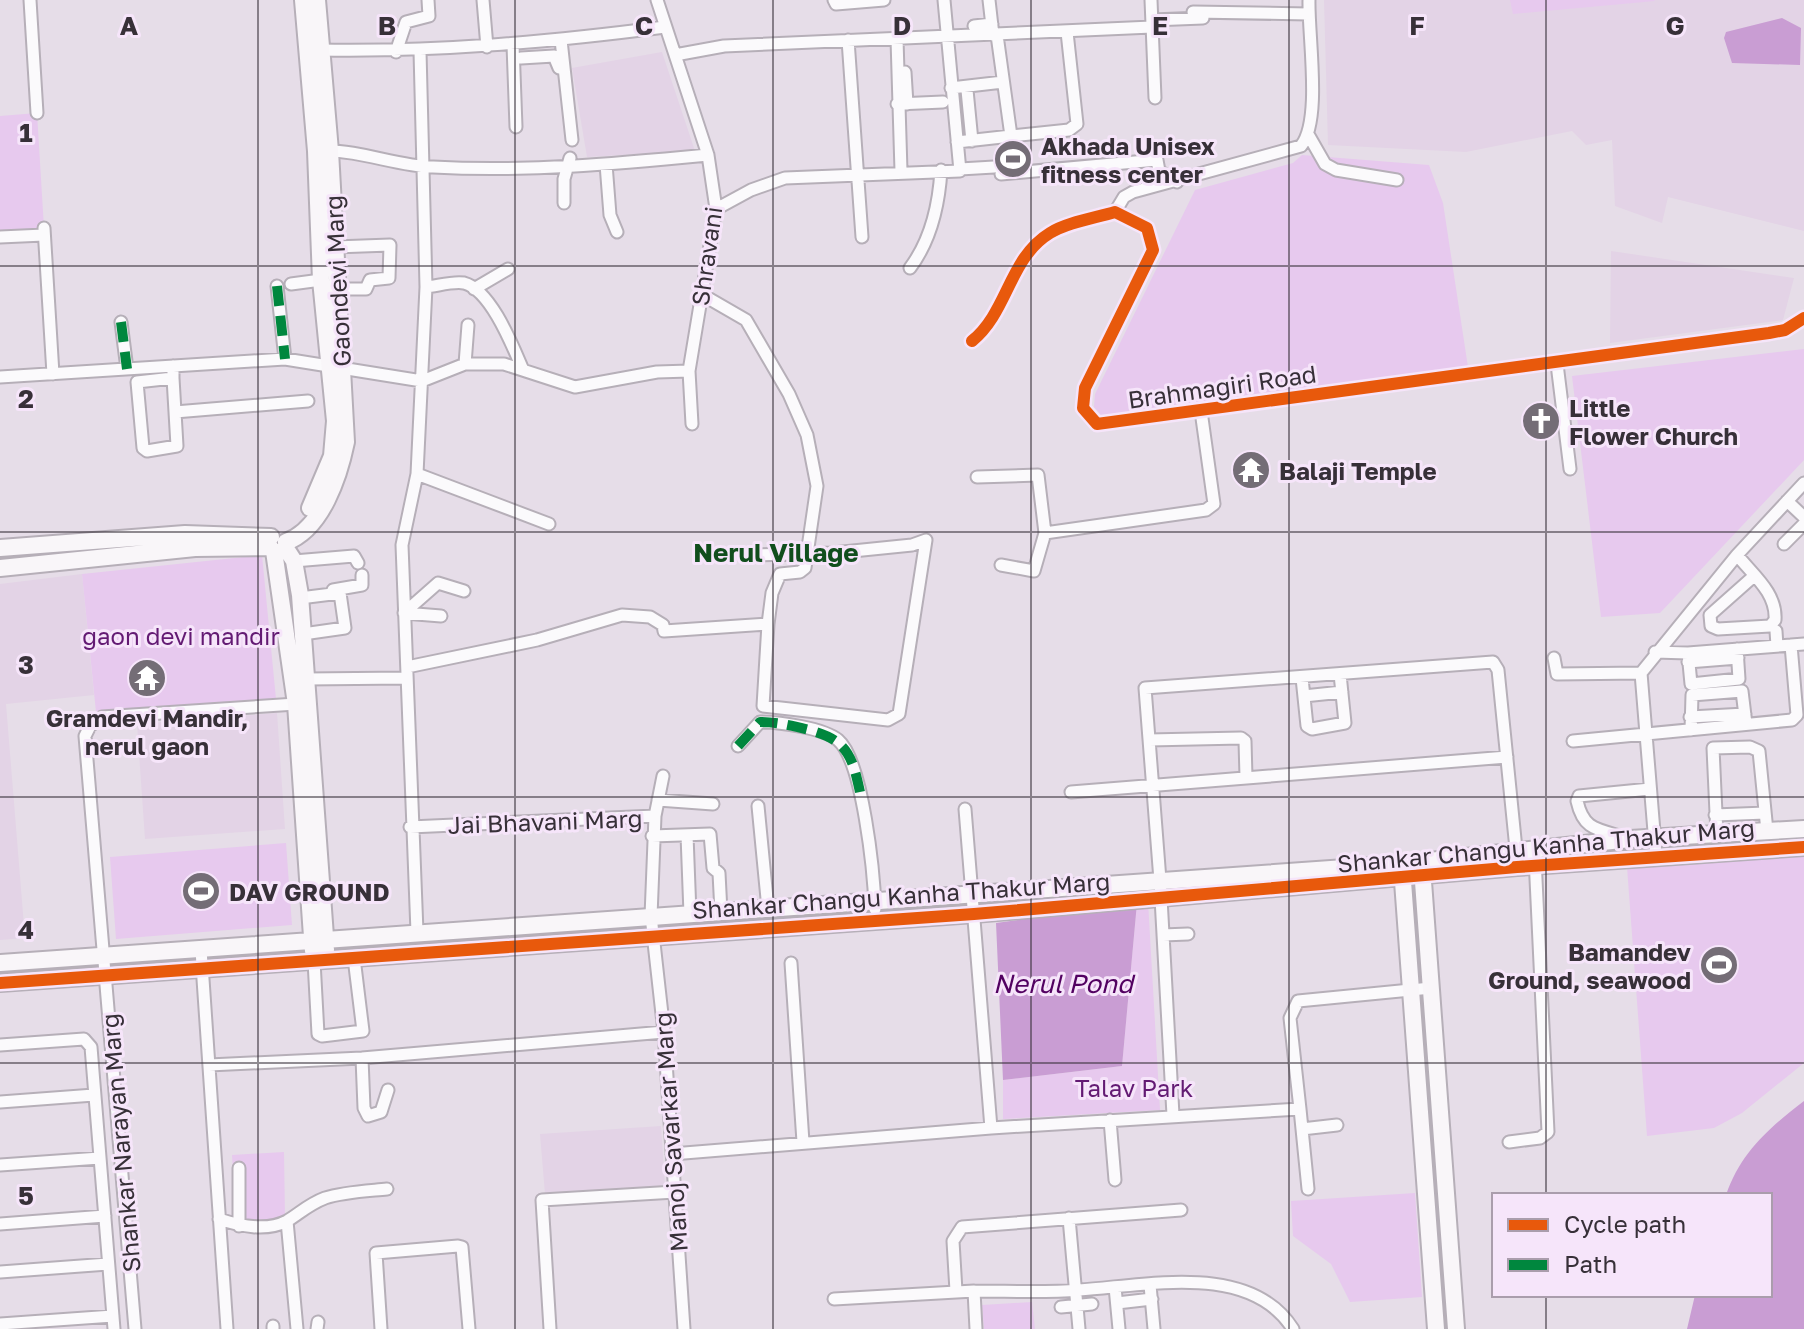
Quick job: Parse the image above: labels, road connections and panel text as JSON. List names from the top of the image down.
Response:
{
  "streets": {
    "street": [
      "Shravani",
      "Gaondevi Marg",
      "Brahmagiri Road",
      "Jai Bhavani Marg",
      "Shankar Changu Kanha Thakur Marg",
      "Manoj Savarkar Marg",
      "Shankar Narayan Marg"
    ]
  },
  "crossings": [
    ["Jai Bhavani Marg", "Shankar Changu Kanha Thakur Marg"],
    ["Jai Bhavani Marg", "Manoj Savarkar Marg"],
    ["Shankar Changu Kanha Thakur Marg", "Manoj Savarkar Marg"],
    ["Shankar Changu Kanha Thakur Marg", "Shankar Narayan Marg"]
  ],
  "districts": ["Nerul Village"],
  "water": ["Nerul Pond"],
  "parks": ["gaon devi mandir", "Talav Park"],
  "places": {
    "sports": ["Akhada Unisex fitness center", "DAV GROUND", "Bamandev Ground, seawood"],
    "church": ["Little Flower Church"],
    "temple": ["Balaji Temple", "Gramdevi Mandir, nerul gaon"]
  },
  "legend": ["Cycle path", "Path"],
  "grid": {
    "columns": [
      "A",
      "B",
      "C",
      "D",
      "E",
      "F",
      "G"
    ],
    "rows": [
      "1",
      "2",
      "3",
      "4",
      "5"
    ]
  }
}
